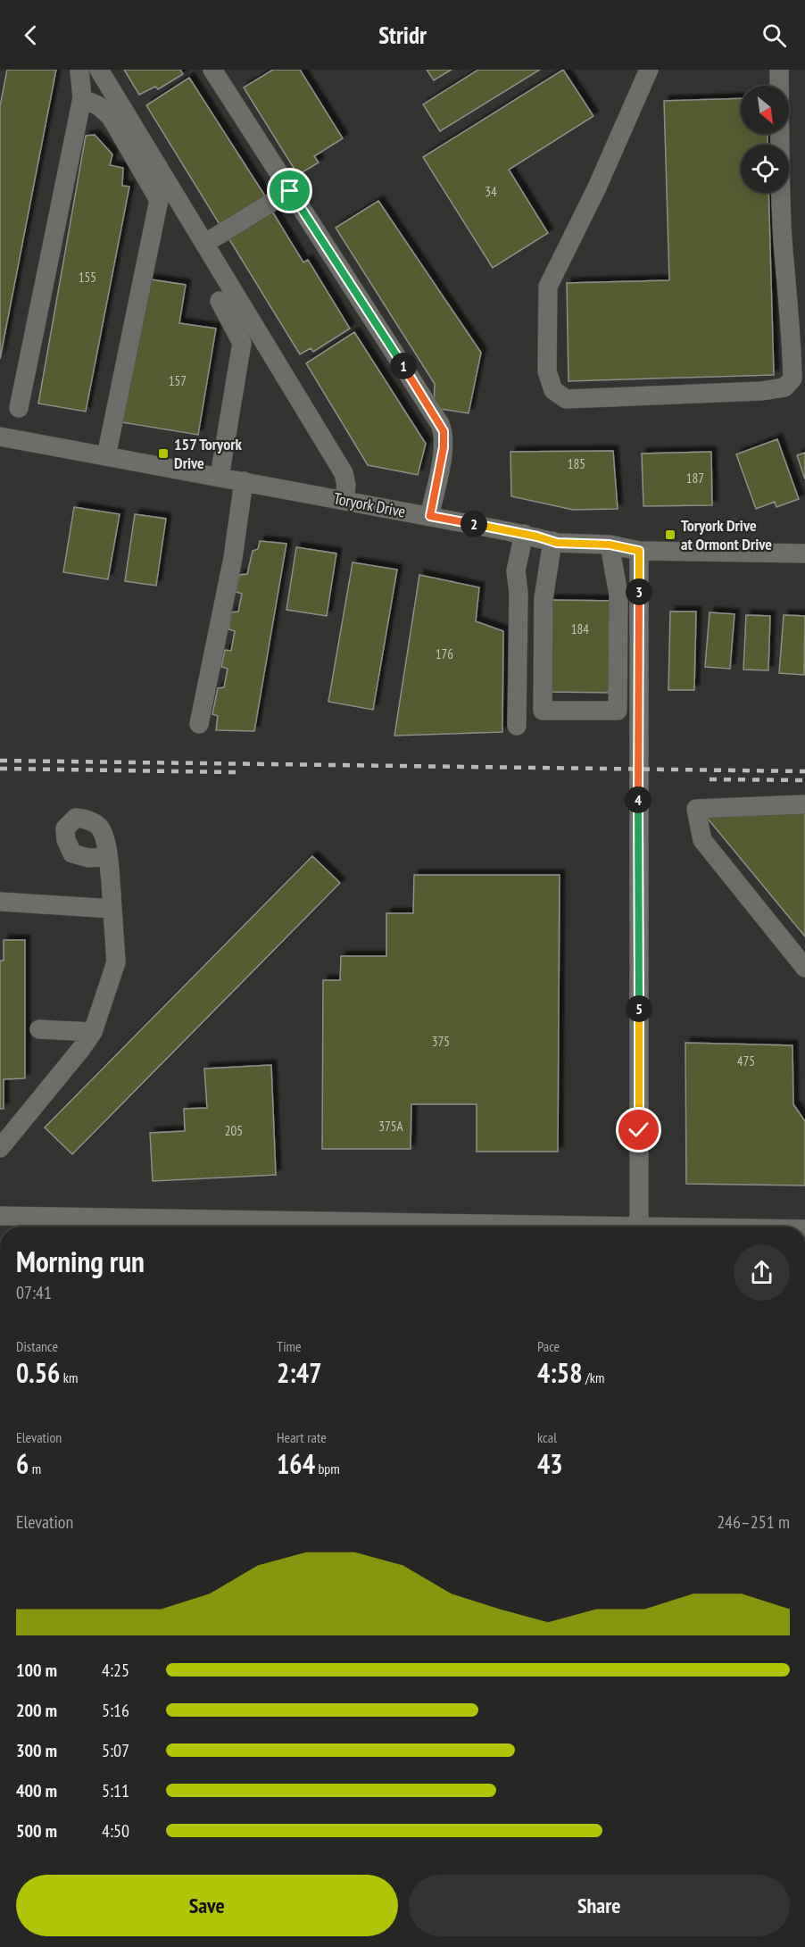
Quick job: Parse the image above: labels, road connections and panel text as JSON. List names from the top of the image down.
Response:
{
  "streets": {
    "street": ["Toryork Drive"]
  },
  "places": {
    "transit": ["157 Toryork Drive", "Toryork Drive at Ormont Drive"]
  },
  "house_numbers": [
    "34",
    "155",
    "157",
    "185",
    "187",
    "184",
    "176",
    "375",
    "475",
    "375A",
    "205"
  ],
  "north": "bottom right",
  "page": {
    "header": "Stridr",
    "pins": [
      "1",
      "2",
      "3",
      "4",
      "5"
    ],
    "heading": ["Morning run", "07:41"],
    "stats": [
      ["Distance", "0.56 km"],
      ["Time", "2:47"],
      ["Pace", "4:58 /km"],
      ["Elevation", "6 m"],
      ["Heart rate", "164 bpm"],
      ["kcal", "43"]
    ],
    "chart": ["Elevation", "246–251 m"],
    "list": [
      {
        "name": "100 m",
        "note": "4:25"
      },
      {
        "name": "200 m",
        "note": "5:16"
      },
      {
        "name": "300 m",
        "note": "5:07"
      },
      {
        "name": "400 m",
        "note": "5:11"
      },
      {
        "name": "500 m",
        "note": "4:50"
      }
    ],
    "buttons": ["Save", "Share"]
  }
}
